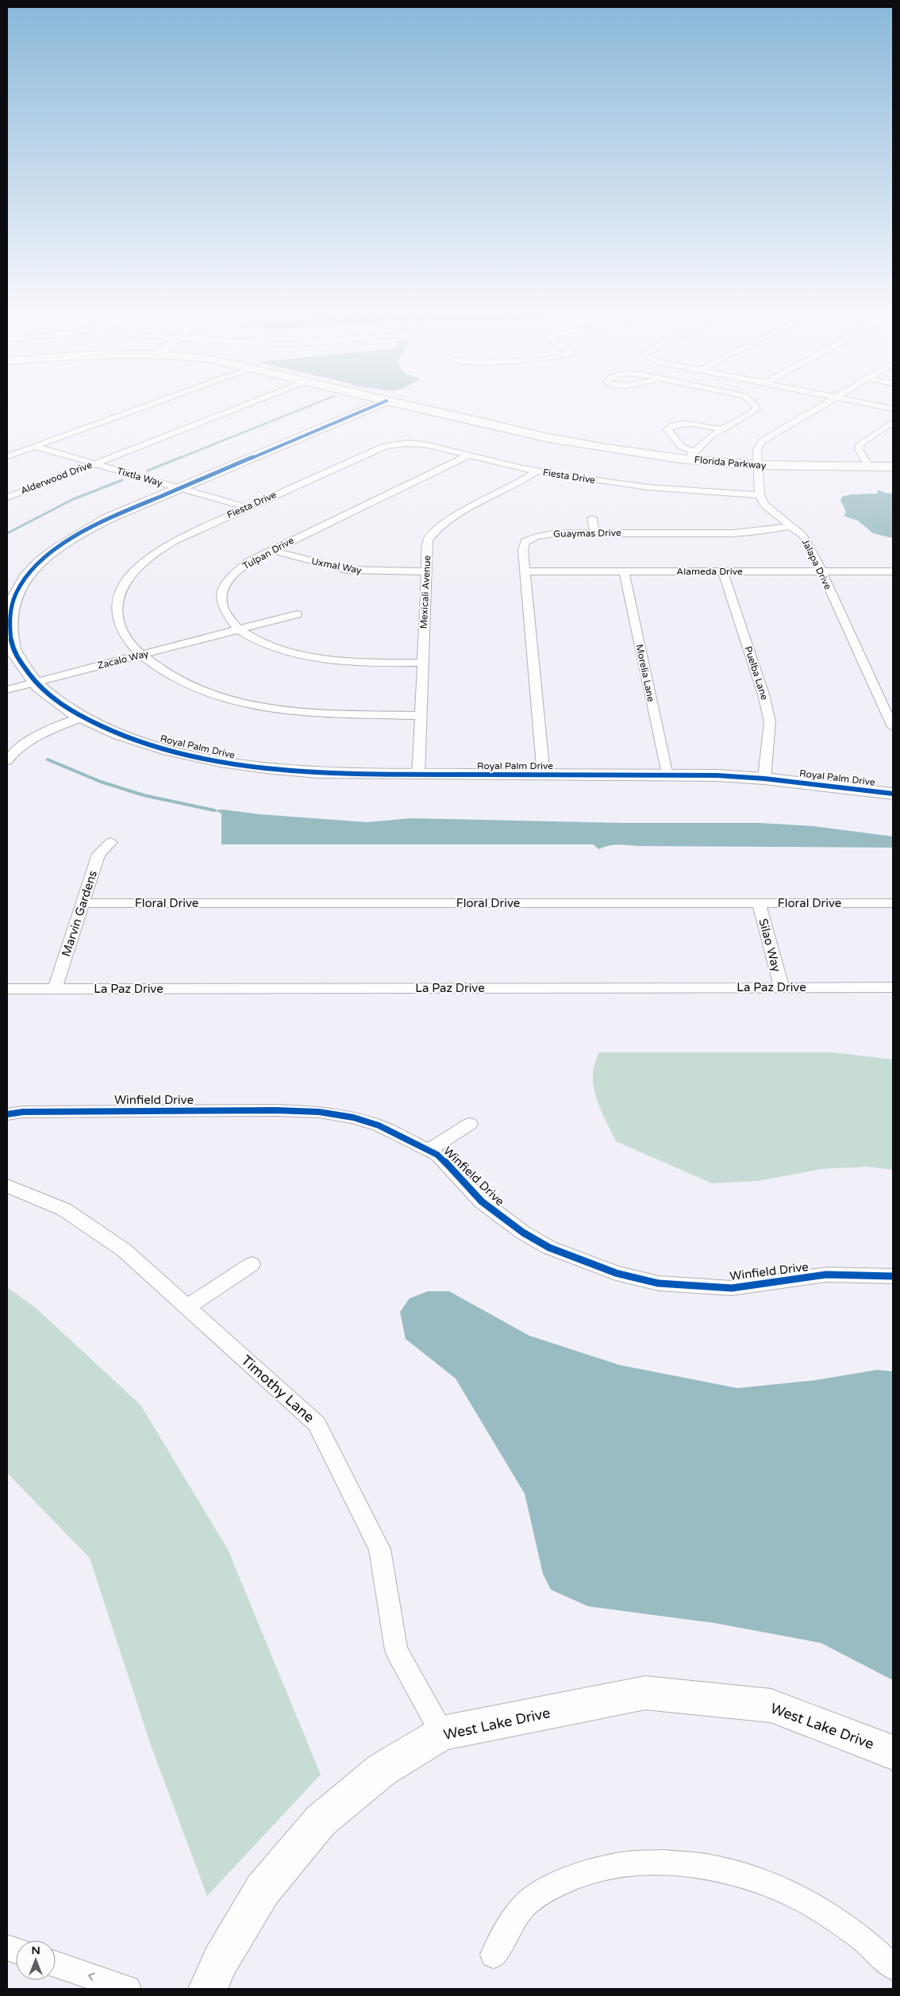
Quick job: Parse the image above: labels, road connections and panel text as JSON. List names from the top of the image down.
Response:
{
  "streets": {
    "street": [
      "Florida Parkway",
      "Fiesta Drive",
      "Tixtla Way",
      "Alderwood Drive",
      "Guaymas Drive",
      "Tulpan Drive",
      "Jalapa Drive",
      "Uxmal Way",
      "Alameda Drive",
      "Mexicali Avenue",
      "Zacalo Way",
      "Morelia Lane",
      "Puelba Lane",
      "Royal Palm Drive",
      "Floral Drive",
      "Marvin Gardens",
      "Silao Way",
      "La Paz Drive",
      "Winfield Drive",
      "Timothy Lane",
      "West Lake Drive"
    ]
  },
  "crossings": [
    ["Fiesta Drive", "Tixtla Way"],
    ["Fiesta Drive", "Tulpan Drive"],
    ["Fiesta Drive", "Jalapa Drive"],
    ["Fiesta Drive", "Mexicali Avenue"],
    ["Fiesta Drive", "Zacalo Way"],
    ["Tixtla Way", "Alderwood Drive"],
    ["Tixtla Way", "Royal Palm Drive"],
    ["Guaymas Drive", "Jalapa Drive"],
    ["Guaymas Drive", "Alameda Drive"],
    ["Guaymas Drive", "Royal Palm Drive"],
    ["Tulpan Drive", "Uxmal Way"],
    ["Tulpan Drive", "Mexicali Avenue"],
    ["Tulpan Drive", "Zacalo Way"],
    ["Jalapa Drive", "Alameda Drive"],
    ["Uxmal Way", "Mexicali Avenue"],
    ["Alameda Drive", "Morelia Lane"],
    ["Alameda Drive", "Puelba Lane"],
    ["Mexicali Avenue", "Royal Palm Drive"],
    ["Zacalo Way", "Royal Palm Drive"],
    ["Morelia Lane", "Royal Palm Drive"],
    ["Puelba Lane", "Royal Palm Drive"],
    ["Floral Drive", "Marvin Gardens"],
    ["Floral Drive", "Silao Way"],
    ["Marvin Gardens", "La Paz Drive"],
    ["Silao Way", "La Paz Drive"],
    ["Timothy Lane", "West Lake Drive"]
  ],
  "north": "top"
}
